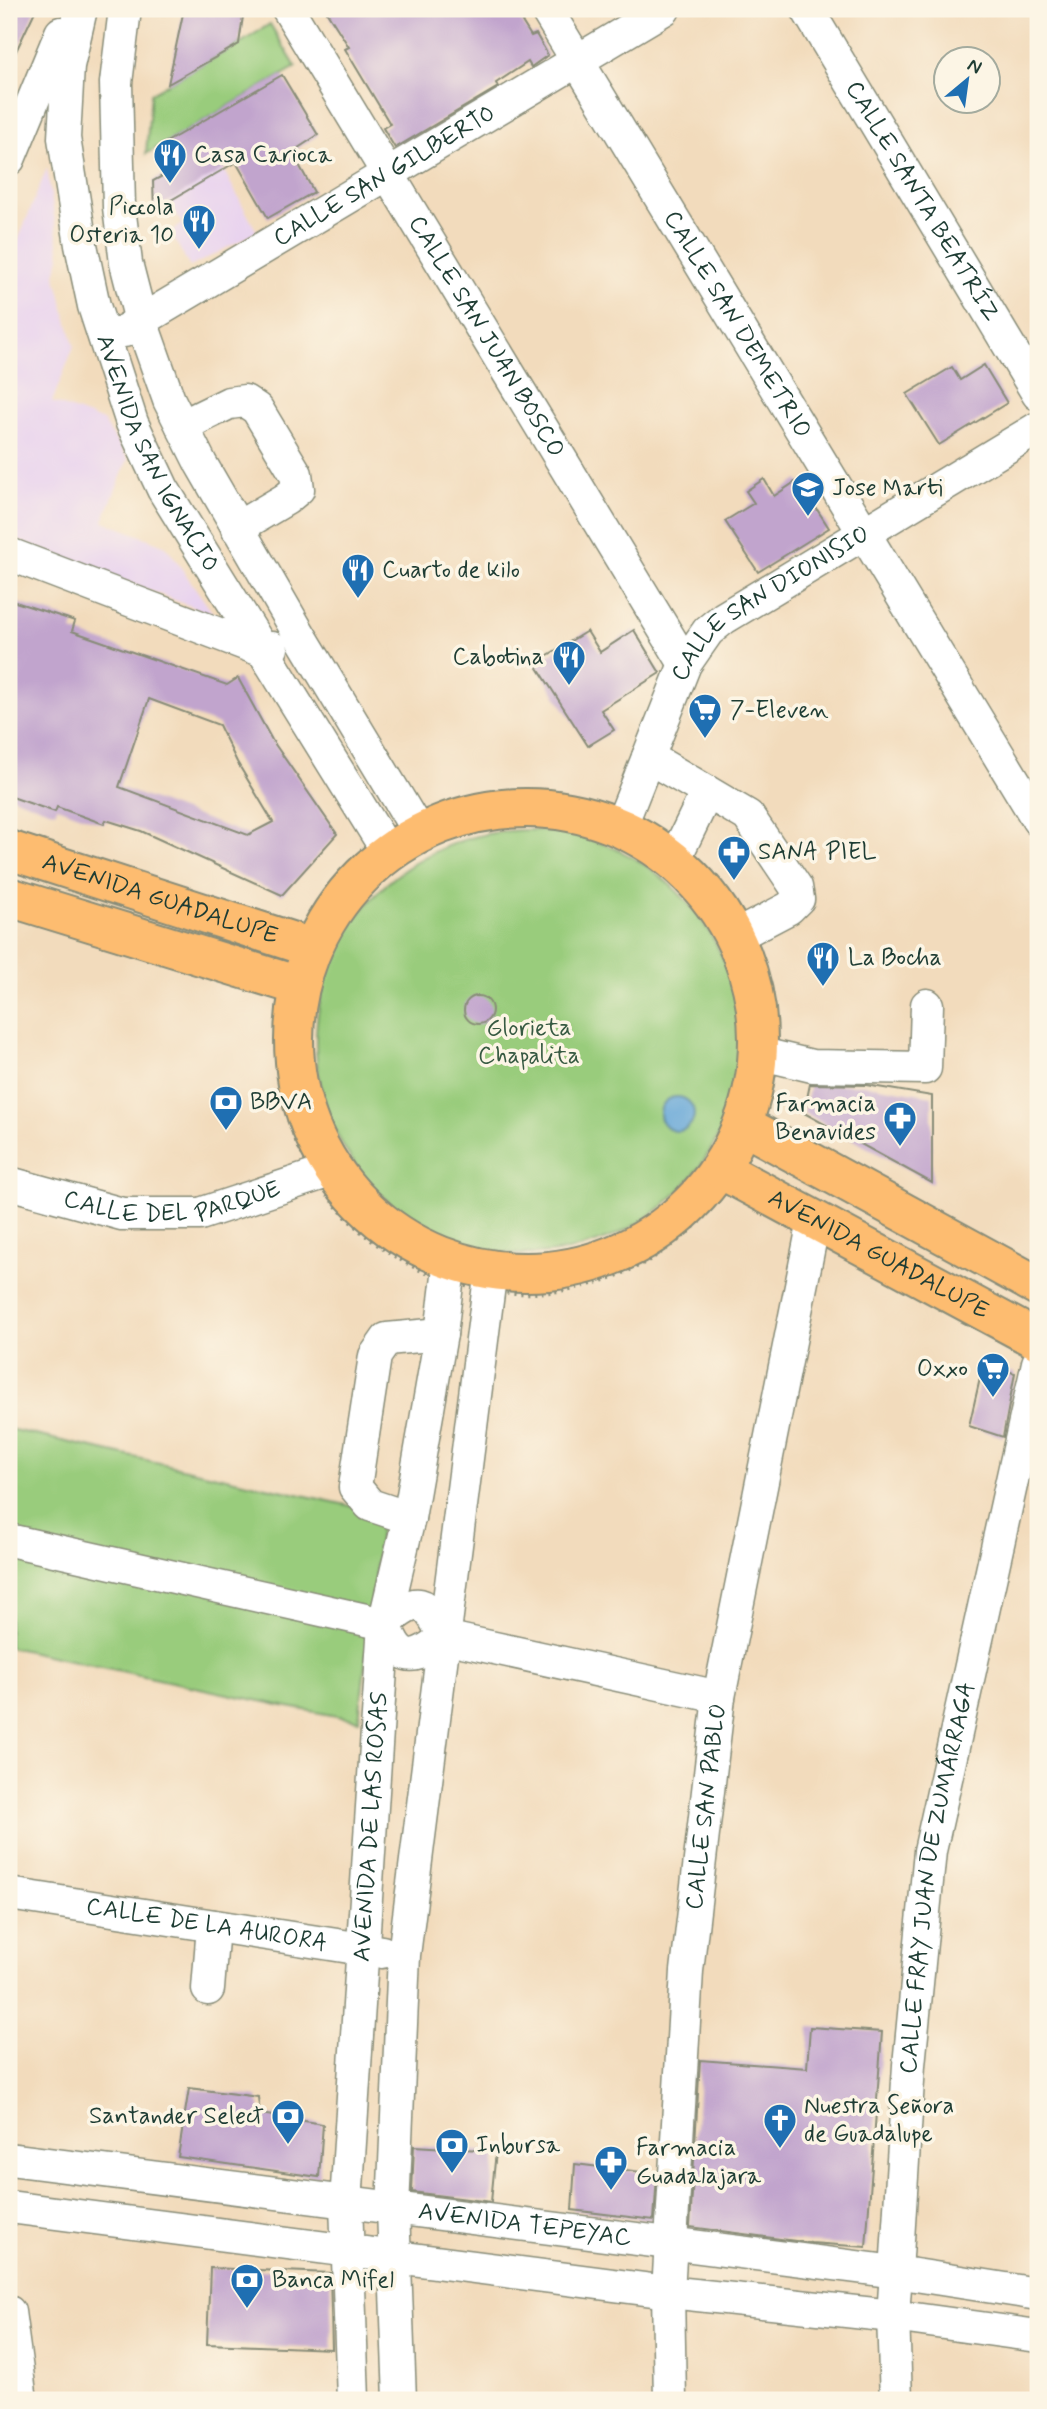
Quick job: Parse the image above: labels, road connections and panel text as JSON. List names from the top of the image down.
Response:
{
  "streets": {
    "main road": ["AVENIDA GUADALUPE"],
    "street": [
      "CALLE SAN GILBERTO",
      "CALLE SANTA BEATRÍZ",
      "CALLE SAN DEMETRIO",
      "CALLE SAN JUAN BOSCO",
      "AVENIDA SAN IGNACIO",
      "CALLE SAN DIONISIO",
      "CALLE DEL PARQUE",
      "CALLE SAN PABLO",
      "AVENIDA DE LAS ROSAS",
      "CALLE FRAY JUAN DE ZUMÁRRAGA",
      "CALLE DE LA AURORA",
      "AVENIDA TEPEYAC"
    ]
  },
  "crossings": [
    ["CALLE SAN GILBERTO", "CALLE SAN DEMETRIO"],
    ["CALLE SAN GILBERTO", "CALLE SAN JUAN BOSCO"],
    ["CALLE SAN GILBERTO", "AVENIDA SAN IGNACIO"],
    ["CALLE SAN DEMETRIO", "CALLE SAN DIONISIO"],
    ["CALLE SAN JUAN BOSCO", "CALLE SAN DIONISIO"],
    ["AVENIDA GUADALUPE", "CALLE SAN PABLO"],
    ["CALLE SAN PABLO", "AVENIDA TEPEYAC"],
    ["AVENIDA DE LAS ROSAS", "CALLE DE LA AURORA"],
    ["AVENIDA DE LAS ROSAS", "AVENIDA TEPEYAC"],
    ["CALLE FRAY JUAN DE ZUMÁRRAGA", "AVENIDA TEPEYAC"]
  ],
  "parks": ["Glorieta Chapalita"],
  "places": {
    "restaurant": [
      "Casa Carioca",
      "Piccola Osteria 10",
      "Cuarto de kilo",
      "Cabotina",
      "La Bocha"
    ],
    "school or university": ["Jose Marti"],
    "supermarket": ["7-Eleven", "Oxxo"],
    "pharmacy": ["SANA PIEL", "Farmacia Benavides", "Farmacia Guadalajara"],
    "bank": [
      "BBVA",
      "Santander Select",
      "Inbursa",
      "Banca Mifel"
    ],
    "church": ["Nuestra Señora de Guadalupe"]
  },
  "north": "top right"
}
